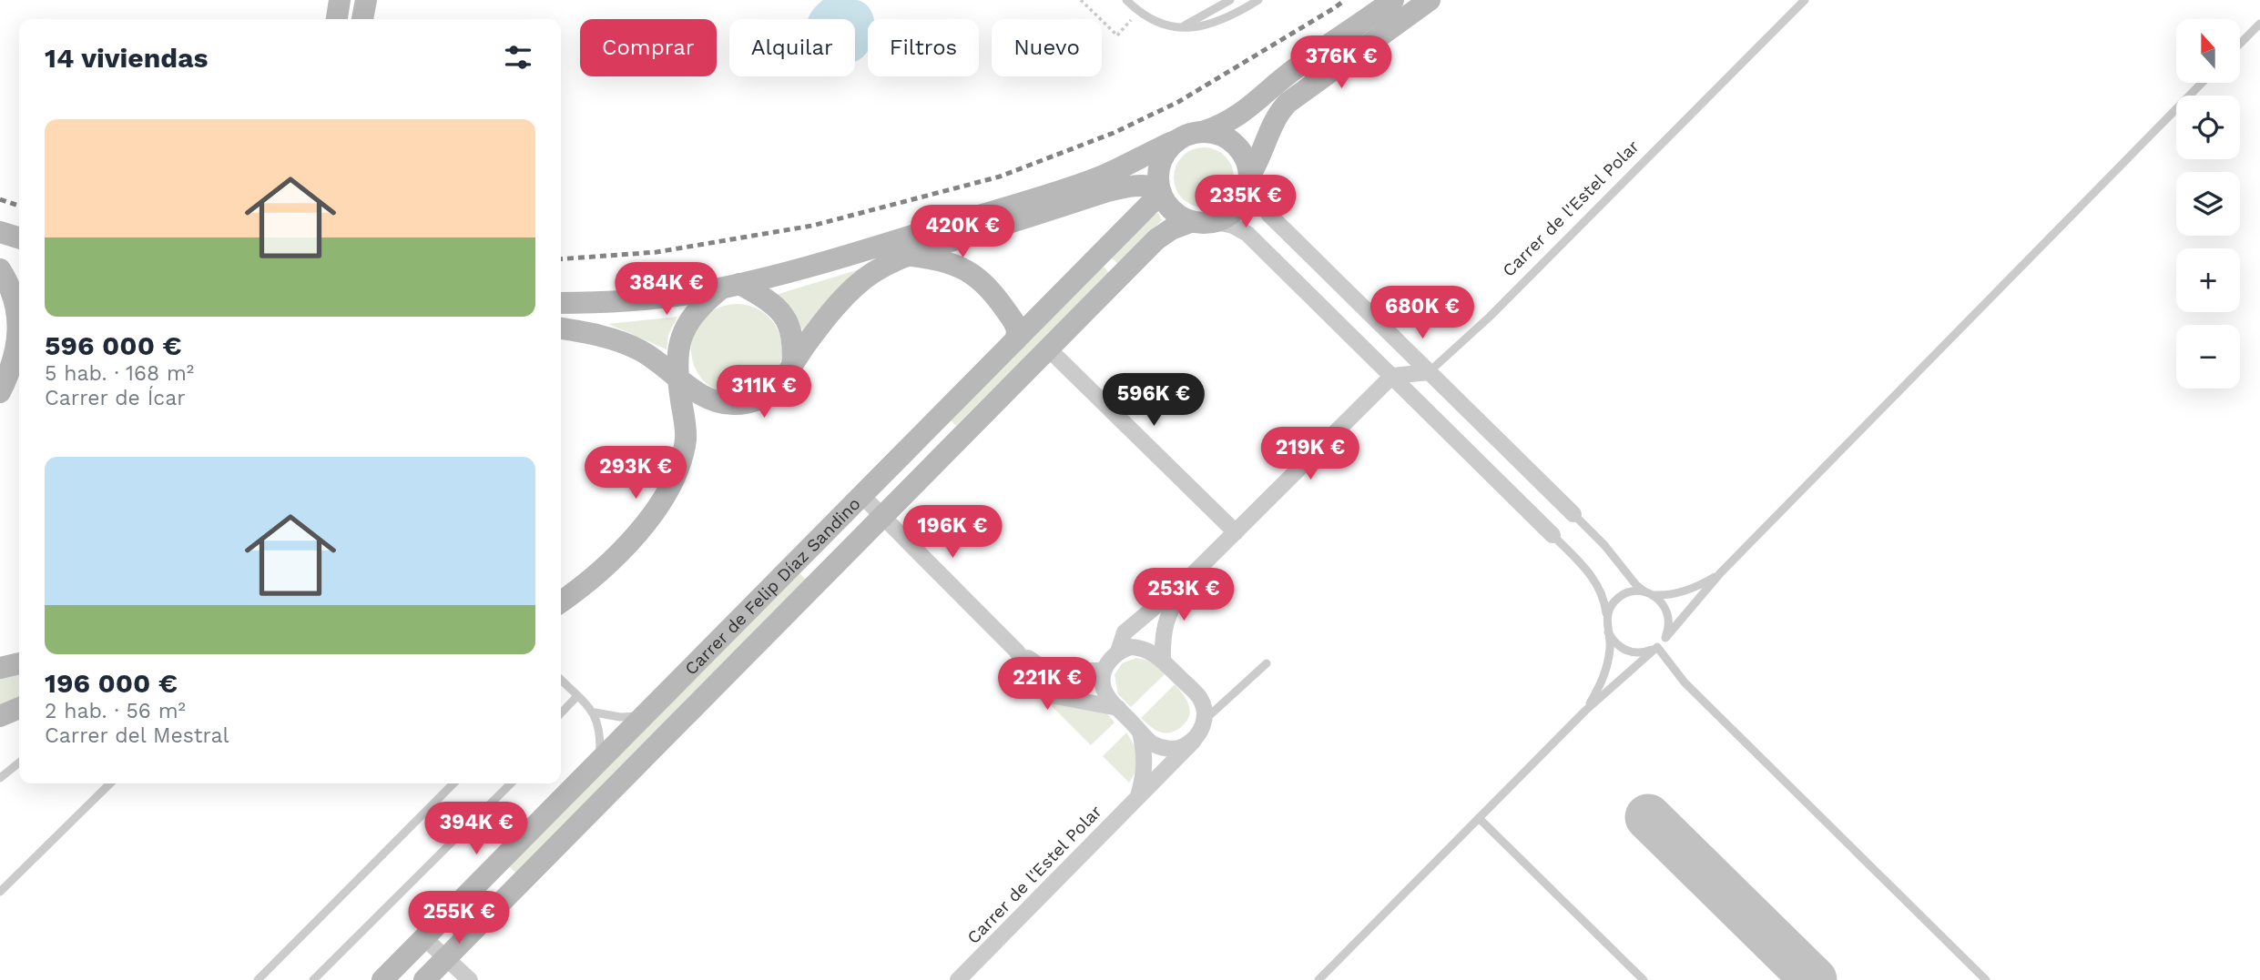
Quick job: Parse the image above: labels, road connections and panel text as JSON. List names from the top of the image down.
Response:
{
  "streets": {
    "main road": ["Carrer de Felip Díaz Sandino"],
    "street": ["Carrer de l'Estel Polar"]
  },
  "north": "top",
  "page": {
    "map_buttons": ["+", "−"],
    "chip": [
      "Comprar",
      "Alquilar",
      "Filtros",
      "Nuevo"
    ],
    "heading": "14 viviendas",
    "price": [
      "376K €",
      "235K €",
      "420K €",
      "384K €",
      "680K €",
      "311K €",
      "596K €",
      "219K €",
      "293K €",
      "196K €",
      "253K €",
      "221K €",
      "394K €",
      "255K €"
    ],
    "list": [
      {
        "name": "596 000 €",
        "note": "5 hab. · 168 m² · Carrer de Ícar"
      },
      {
        "name": "196 000 €",
        "note": "2 hab. · 56 m² · Carrer del Mestral"
      }
    ]
  }
}
